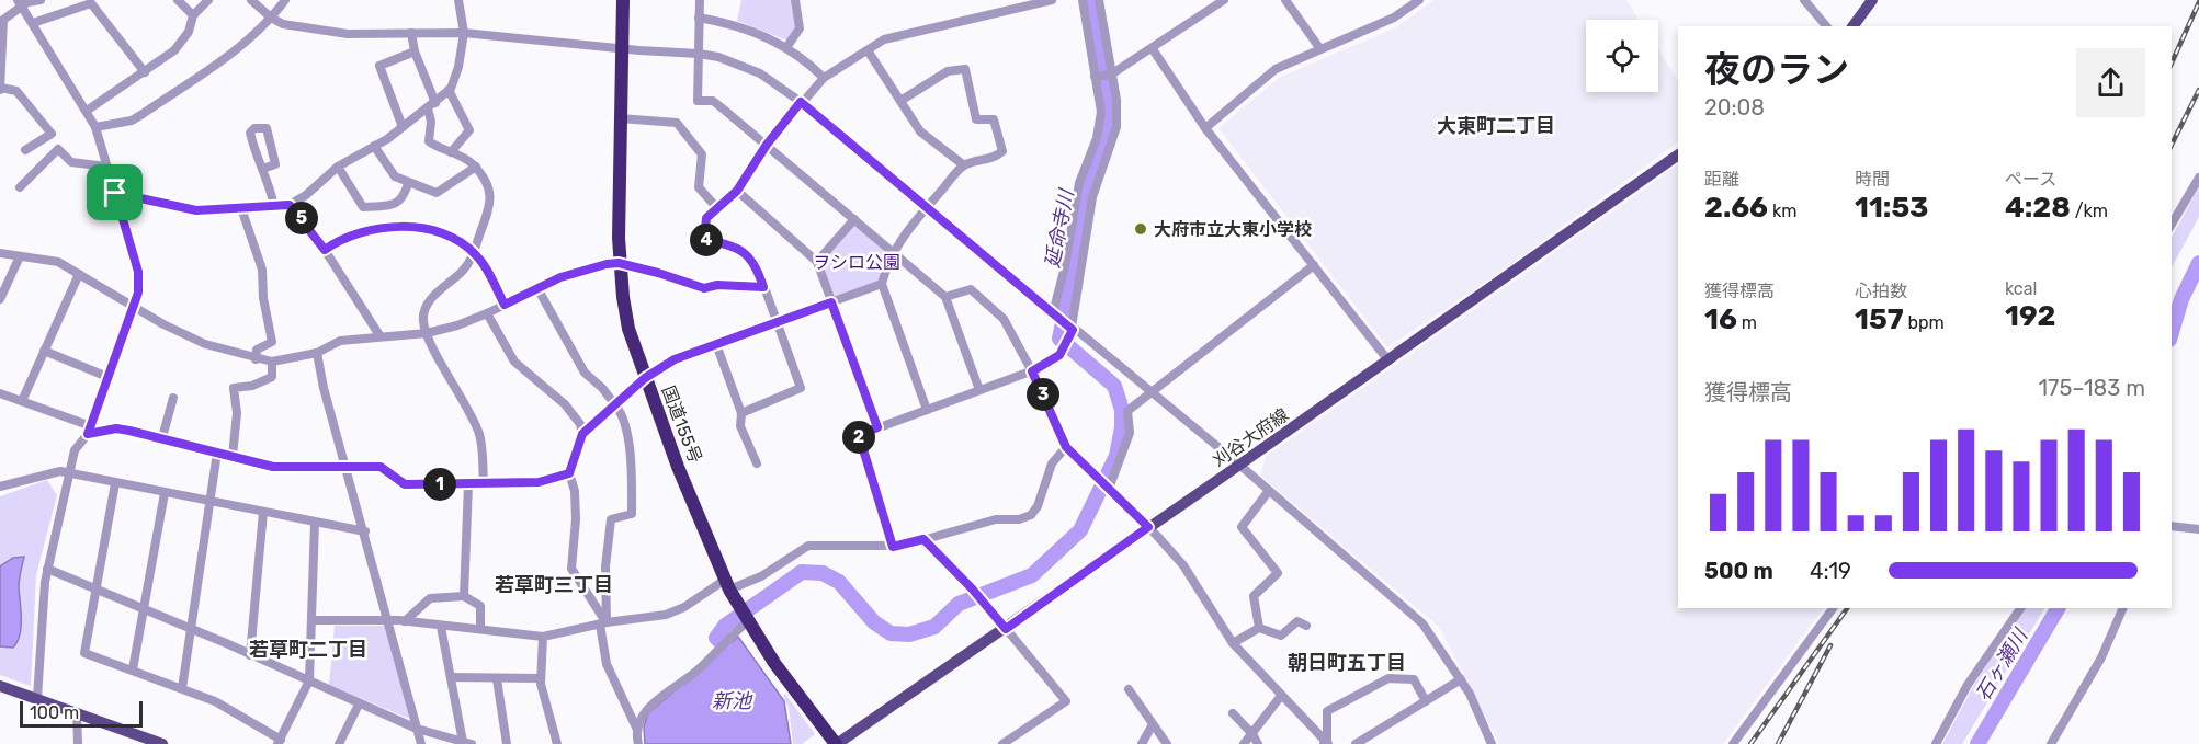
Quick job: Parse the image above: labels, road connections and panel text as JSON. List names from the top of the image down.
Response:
{
  "streets": {
    "highway": ["国道155号"],
    "main road": ["刈谷大府線"]
  },
  "crossings": [
    ["国道155号", "刈谷大府線"]
  ],
  "districts": [
    "大東町二丁目",
    "若草町三丁目",
    "若草町二丁目",
    "朝日町五丁目"
  ],
  "water": ["延命寺川", "石ヶ瀬川", "新池"],
  "parks": ["ヲシロ公園"],
  "places": ["大府市立大東小学校"],
  "scale_bar": "100 m",
  "page": {
    "heading": ["夜のラン", "20:08"],
    "stats": [
      ["距離", "2.66 km"],
      ["時間", "11:53"],
      ["ペース", "4:28 /km"],
      ["獲得標高", "16 m"],
      ["心拍数", "157 bpm"],
      ["kcal", "192"]
    ],
    "pins": [
      "5",
      "4",
      "3",
      "2",
      "1"
    ],
    "chart": ["獲得標高", "175–183 m"],
    "list": [
      {
        "name": "500 m",
        "note": "4:19"
      }
    ],
    "scale": "100 m"
  }
}
